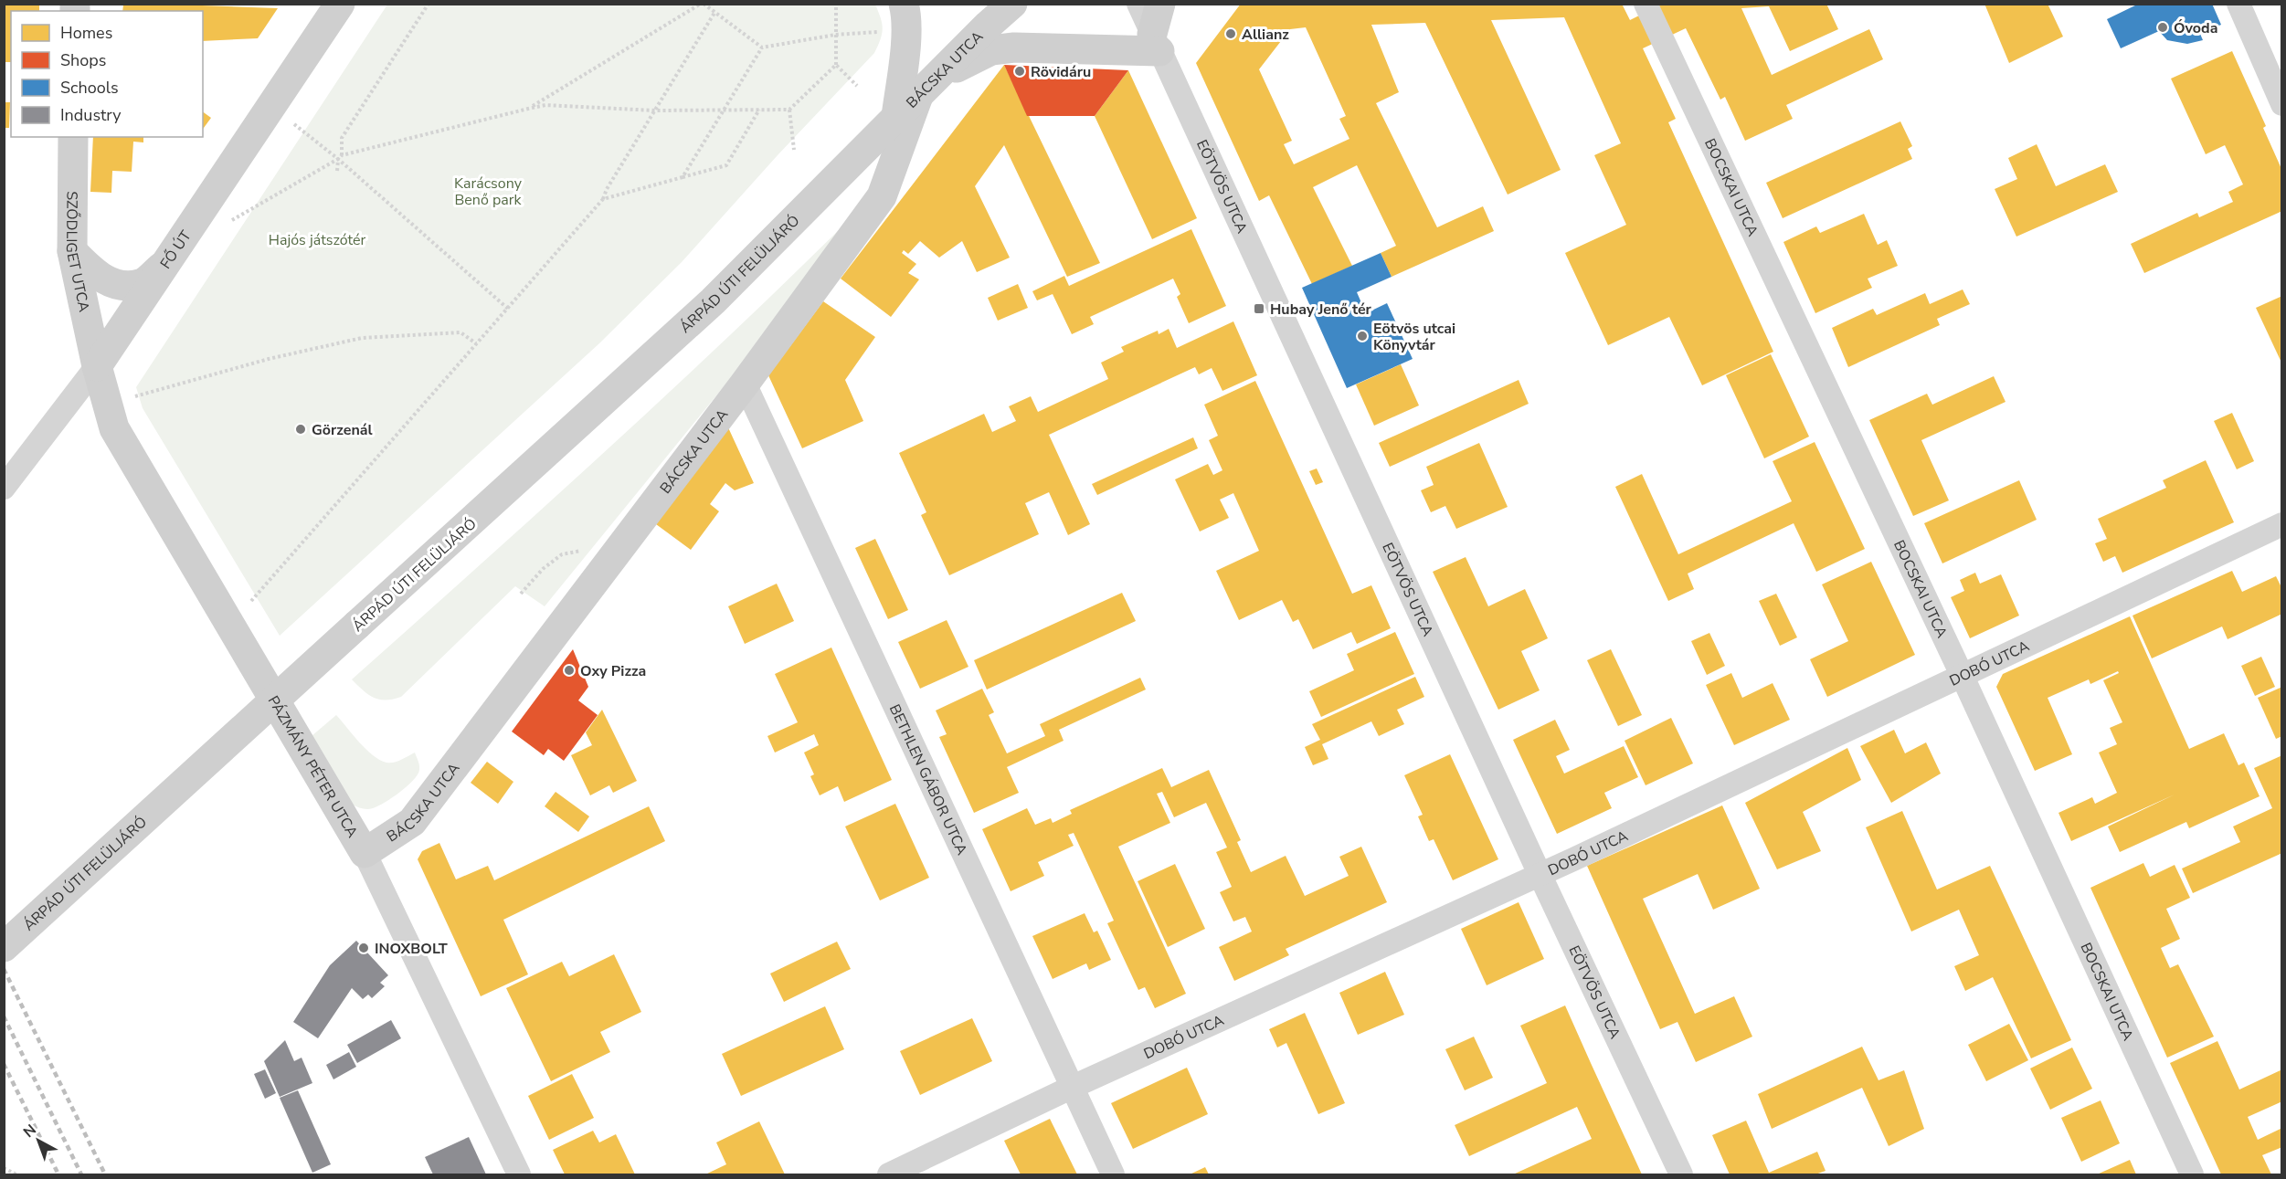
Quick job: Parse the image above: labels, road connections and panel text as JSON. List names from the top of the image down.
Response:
{
  "streets": {
    "street": [
      "BÁCSKA UTCA",
      "BOCSKAI UTCA",
      "EÖTVÖS UTCA",
      "FŐ ÚT",
      "SZŐDLIGET UTCA",
      "ÁRPÁD ÚTI FELÜLJÁRÓ",
      "DOBÓ UTCA",
      "PÁZMÁNY PÉTER UTCA",
      "BETHLEN GÁBOR UTCA"
    ]
  },
  "crossings": [
    ["BÁCSKA UTCA", "ÁRPÁD ÚTI FELÜLJÁRÓ"],
    ["BÁCSKA UTCA", "PÁZMÁNY PÉTER UTCA"],
    ["BÁCSKA UTCA", "BETHLEN GÁBOR UTCA"],
    ["BOCSKAI UTCA", "DOBÓ UTCA"],
    ["EÖTVÖS UTCA", "DOBÓ UTCA"],
    ["FŐ ÚT", "SZŐDLIGET UTCA"],
    ["FŐ ÚT", "PÁZMÁNY PÉTER UTCA"],
    ["SZŐDLIGET UTCA", "PÁZMÁNY PÉTER UTCA"],
    ["DOBÓ UTCA", "BETHLEN GÁBOR UTCA"]
  ],
  "parks": ["Karácsony Benő park", "Hajós játszótér"],
  "places": {
    "other": [
      "Óvoda",
      "Allianz",
      "Rövidáru",
      "Eötvös utcai Könyvtár",
      "Görzenál",
      "Oxy Pizza",
      "INOXBOLT"
    ],
    "transit": ["Hubay Jenő tér"]
  },
  "legend": [
    "Homes",
    "Shops",
    "Schools",
    "Industry"
  ],
  "north": "top left"
}
